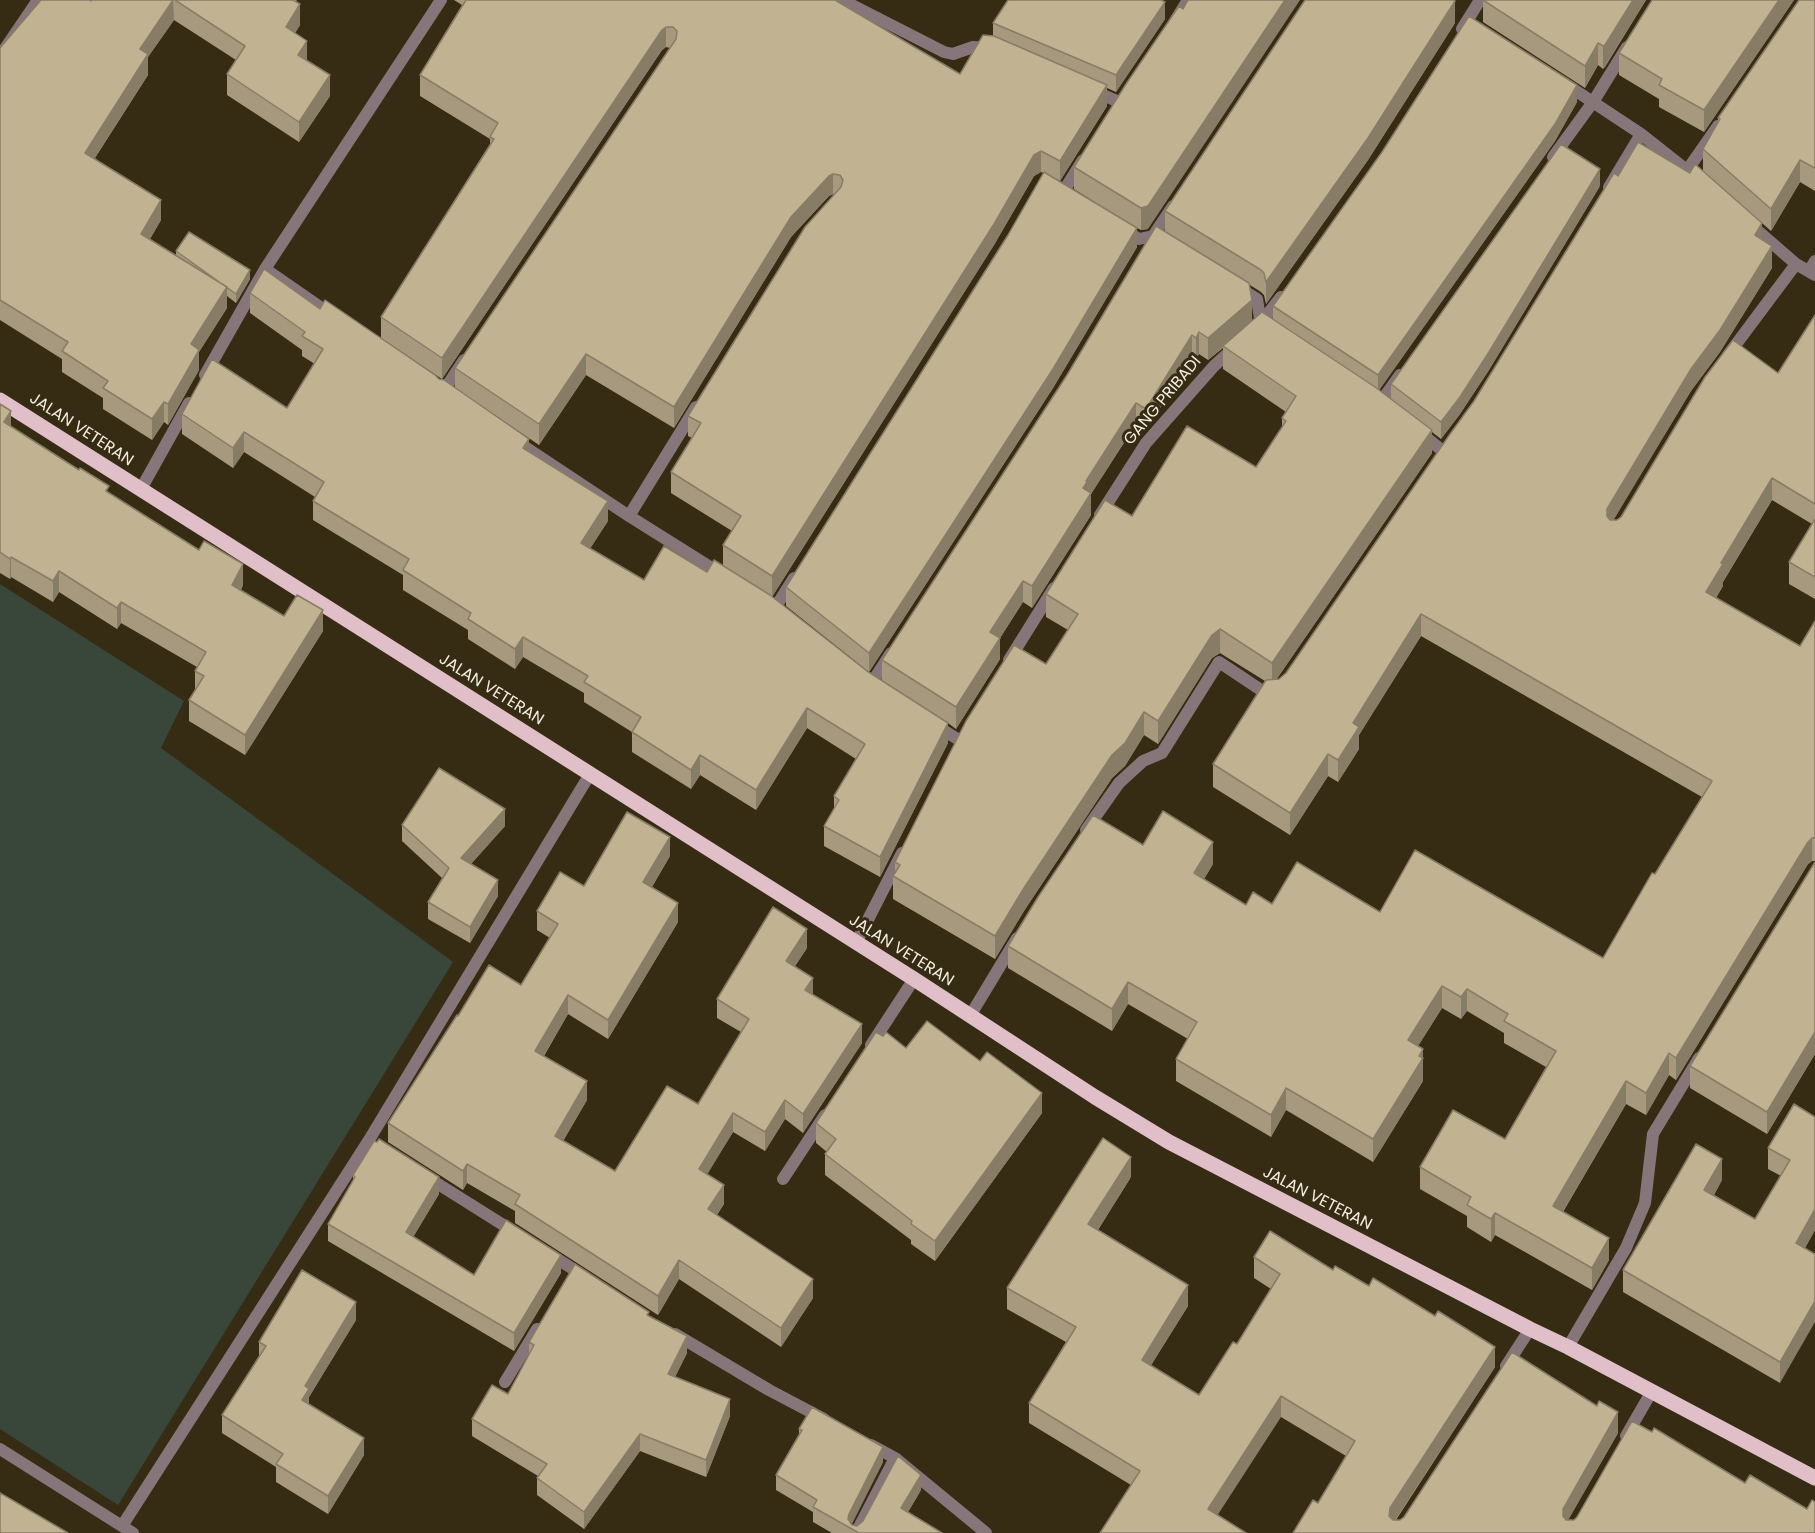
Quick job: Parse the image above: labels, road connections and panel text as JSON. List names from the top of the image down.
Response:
{
  "streets": {
    "main road": ["JALAN VETERAN"],
    "street": ["GANG PRIBADI"]
  }
}
